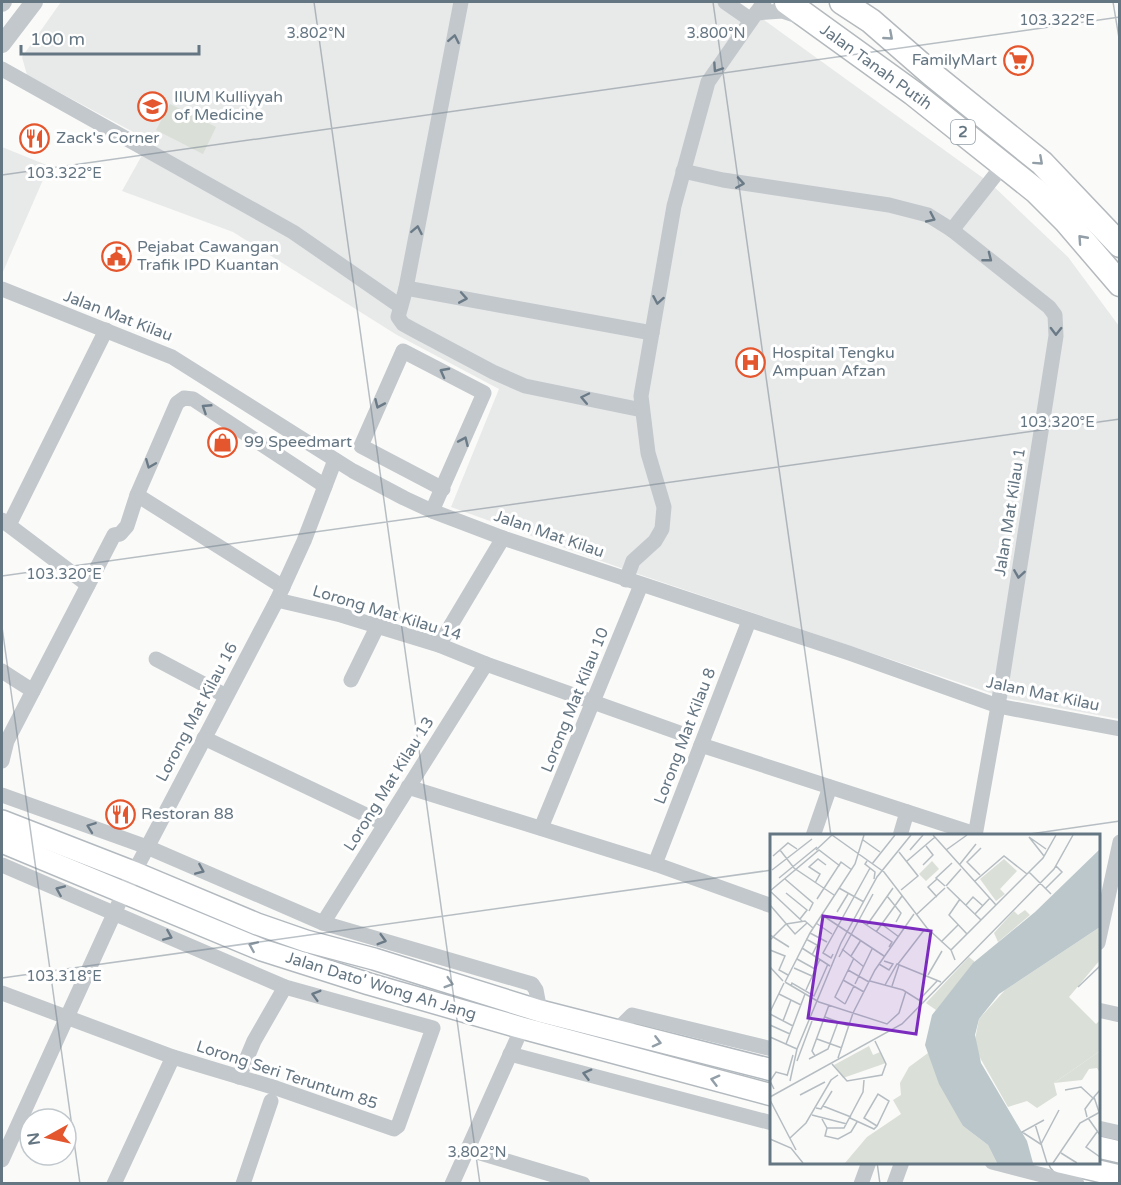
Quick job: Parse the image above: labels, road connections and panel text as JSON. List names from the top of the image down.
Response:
{
  "streets": {
    "highway": ["Jalan Tanah Putih", "2"],
    "main road": ["Jalan Dato' Wong Ah Jang"],
    "street": [
      "Jalan Mat Kilau",
      "Jalan Mat Kilau 1",
      "Lorong Mat Kilau 14",
      "Lorong Mat Kilau 10",
      "Lorong Mat Kilau 16",
      "Lorong Mat Kilau 8",
      "Lorong Mat Kilau 13",
      "Lorong Seri Teruntum 85"
    ]
  },
  "crossings": [
    ["Jalan Mat Kilau", "Jalan Mat Kilau 1"],
    ["Jalan Mat Kilau", "Lorong Mat Kilau 10"],
    ["Jalan Mat Kilau", "Lorong Mat Kilau 16"],
    ["Jalan Mat Kilau", "Lorong Mat Kilau 8"],
    ["Jalan Mat Kilau 1", "Lorong Mat Kilau 10"],
    ["Lorong Mat Kilau 14", "Lorong Mat Kilau 10"],
    ["Lorong Mat Kilau 14", "Lorong Mat Kilau 16"],
    ["Lorong Mat Kilau 14", "Lorong Mat Kilau 13"],
    ["Lorong Mat Kilau 16", "Jalan Dato' Wong Ah Jang"],
    ["Lorong Mat Kilau 16", "Lorong Seri Teruntum 85"]
  ],
  "one_way": ["Lorong Mat Kilau 10"],
  "places": {
    "supermarket": ["FamilyMart"],
    "school or university": ["IIUM Kulliyyah of Medicine"],
    "restaurant": ["Zack's Corner", "Restoran 88"],
    "public building": ["Pejabat Cawangan Trafik IPD Kuantan"],
    "hospital": ["Hospital Tengku Ampuan Afzan"],
    "shop": ["99 Speedmart"]
  },
  "scale_bar": "100 m",
  "north": "left",
  "coordinates": [
    "103.322°E",
    "3.802°N",
    "3.800°N",
    "103.320°E",
    "103.318°E"
  ]
}
